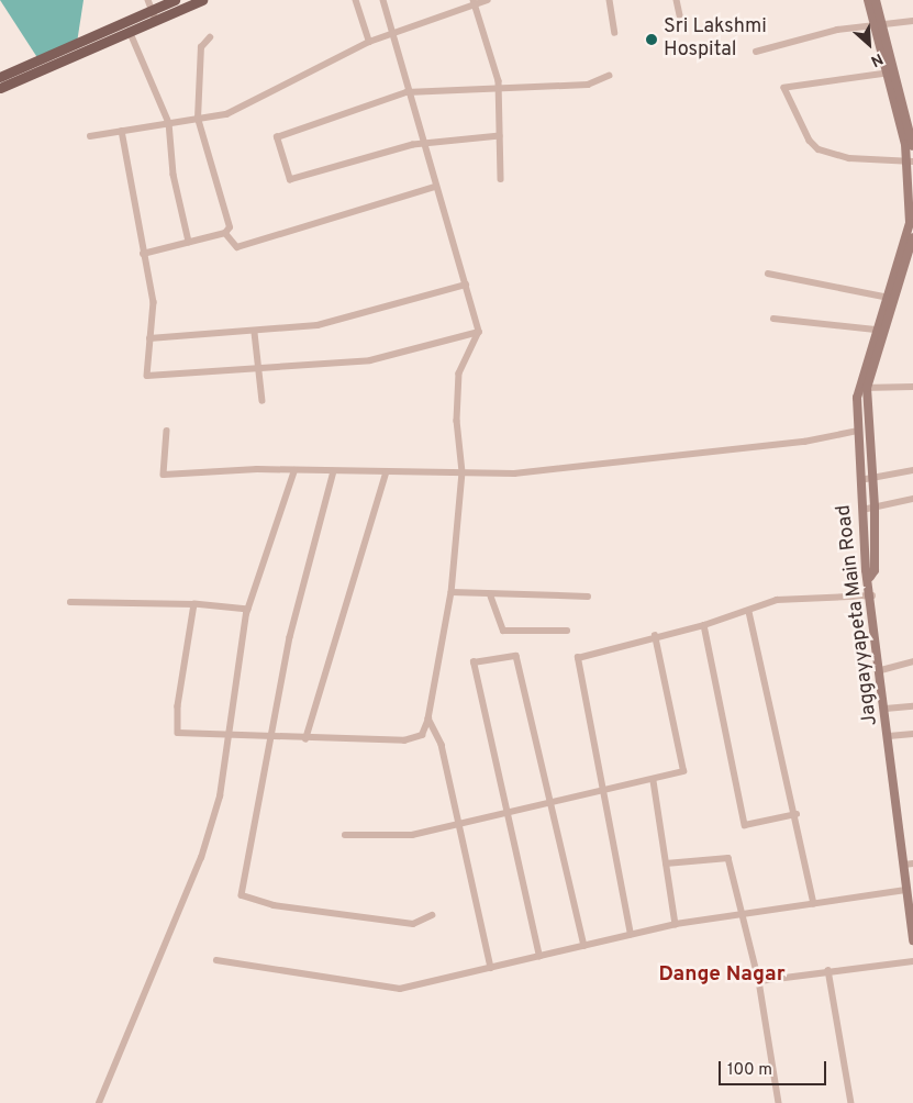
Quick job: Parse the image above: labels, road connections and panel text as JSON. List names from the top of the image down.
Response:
{
  "streets": {
    "main road": ["Jaggayyapeta Main Road"]
  },
  "districts": ["Dange Nagar"],
  "places": ["Sri Lakshmi Hospital"],
  "scale_bar": "100 m",
  "north": "bottom right"
}
